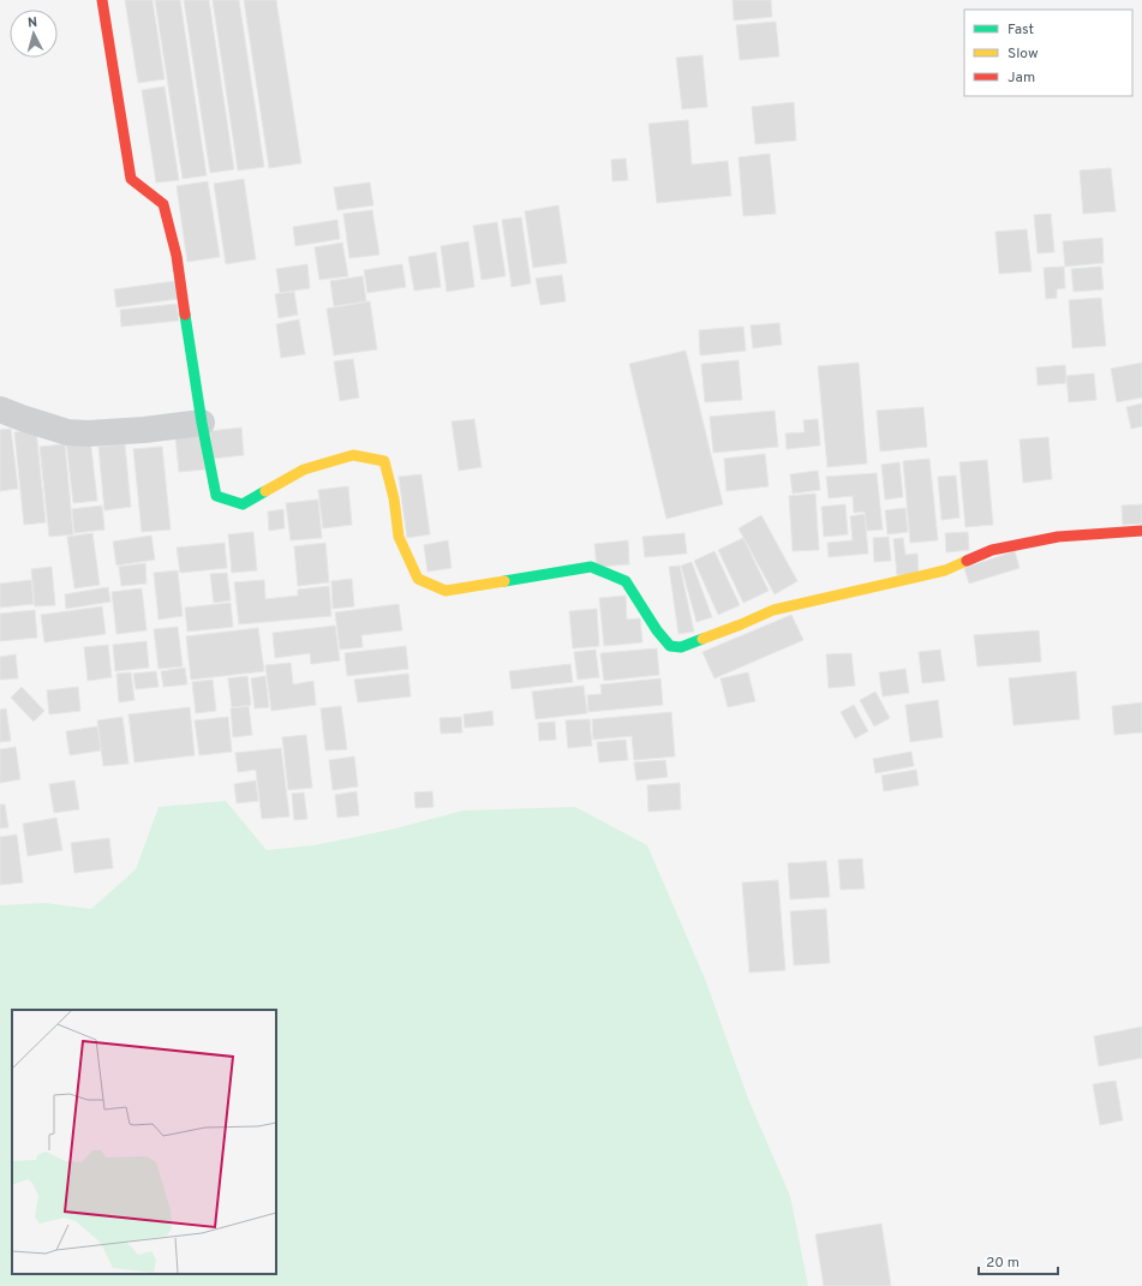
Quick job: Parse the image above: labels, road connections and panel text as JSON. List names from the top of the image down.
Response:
{
  "legend": ["Fast", "Slow", "Jam"],
  "scale_bar": "20 m",
  "north": "top"
}
